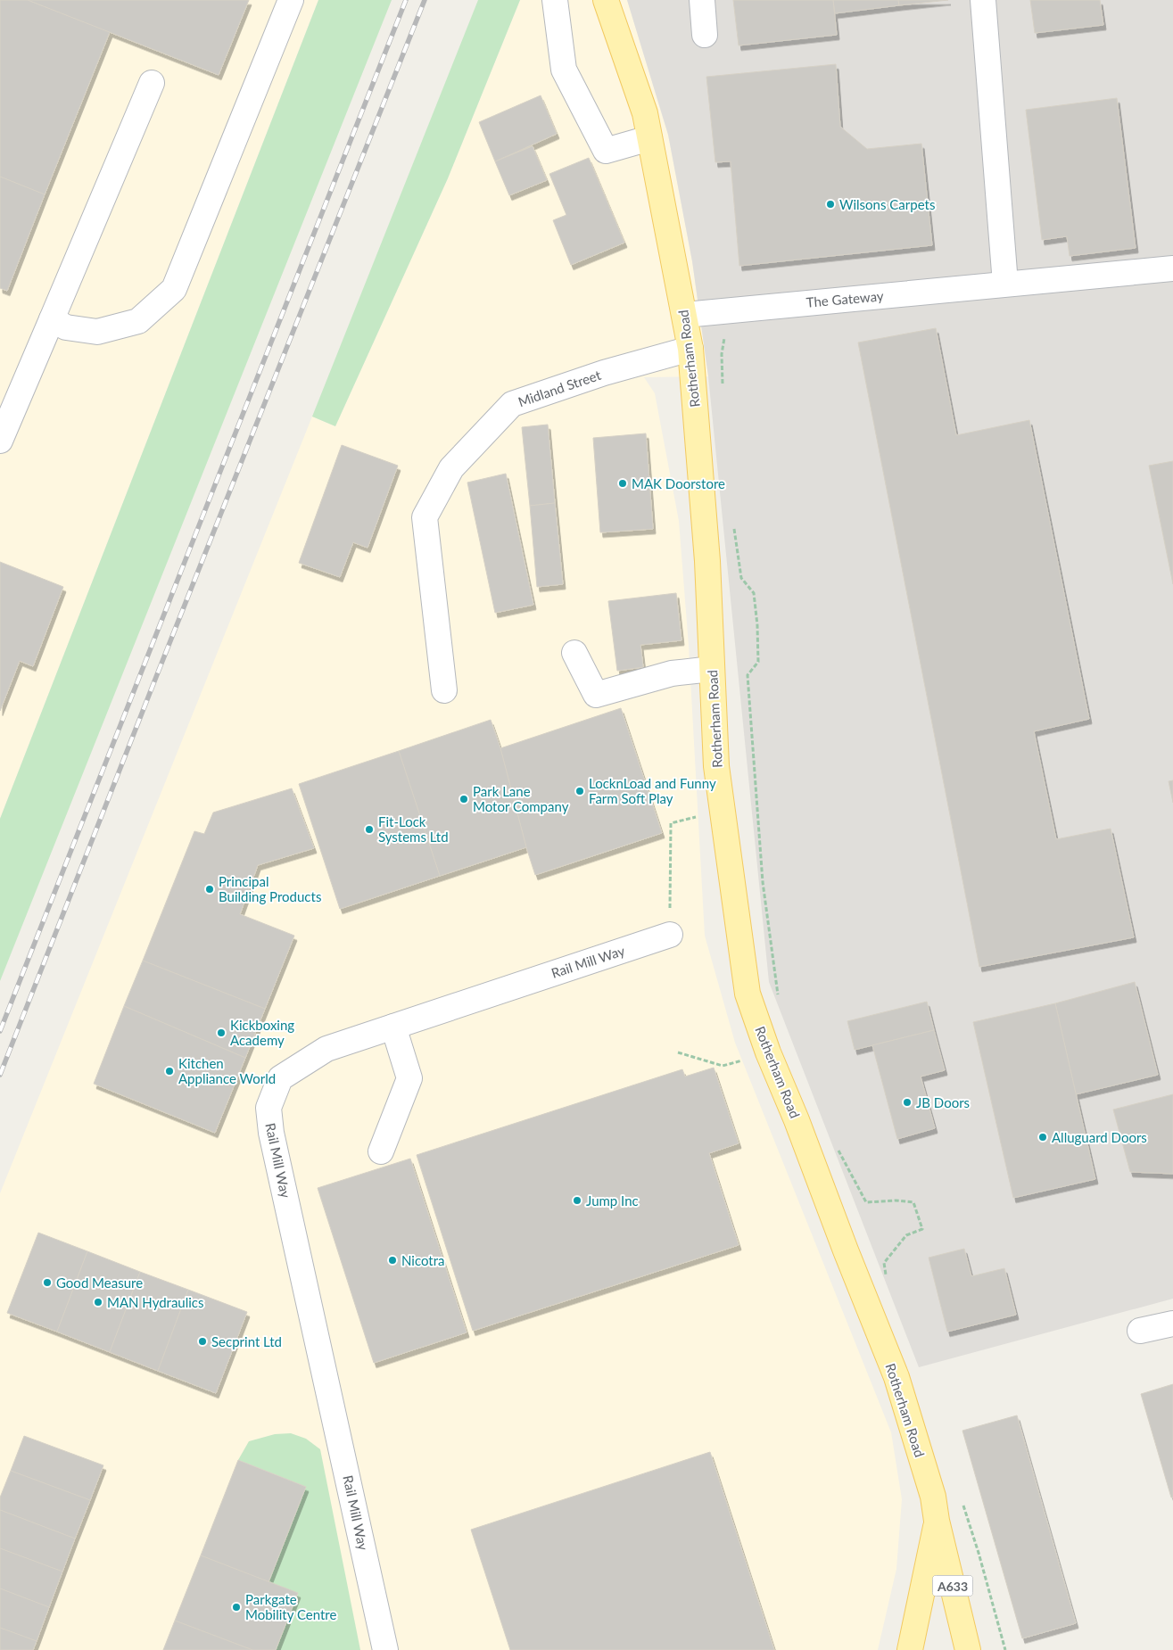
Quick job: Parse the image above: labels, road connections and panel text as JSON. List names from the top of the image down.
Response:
{
  "streets": {
    "main road": ["Rotherham Road", "A633"],
    "street": ["The Gateway", "Midland Street", "Rail Mill Way"]
  },
  "crossings": [
    ["The Gateway", "Rotherham Road"],
    ["Rotherham Road", "Midland Street"]
  ],
  "places": [
    "Wilsons Carpets",
    "MAK Doorstore",
    "LocknLoad and Funny Farm Soft Play",
    "Park Lane Motor Company",
    "Fit-Lock Systems Ltd",
    "Principal Building Products",
    "Kickboxing Academy",
    "Kitchen Appliance World",
    "JB Doors",
    "Alluguard Doors",
    "Jump Inc",
    "Nicotra",
    "Good Measure",
    "MAN Hydraulics",
    "Secprint Ltd",
    "Parkgate Mobility Centre"
  ]
}
